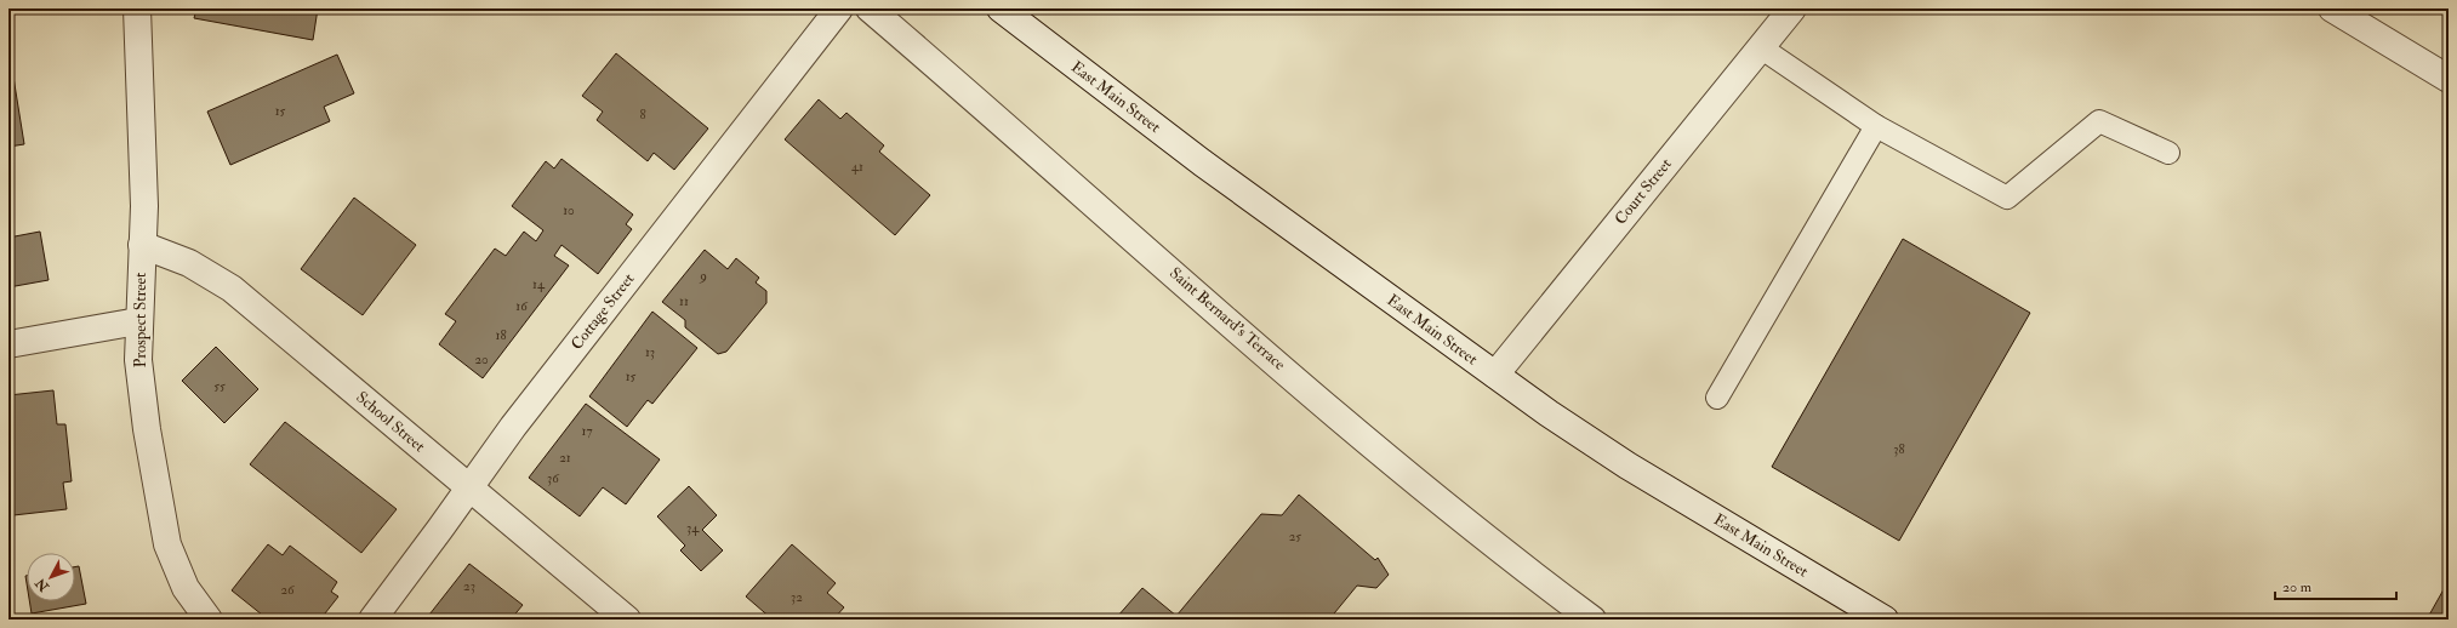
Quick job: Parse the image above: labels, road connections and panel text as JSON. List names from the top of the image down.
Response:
{
  "streets": {
    "street": [
      "East Main Street",
      "Court Street",
      "Cottage Street",
      "Saint Bernard's Terrace",
      "Prospect Street",
      "School Street"
    ]
  },
  "crossings": [
    ["East Main Street", "Court Street"],
    ["Cottage Street", "School Street"],
    ["Prospect Street", "School Street"]
  ],
  "house_numbers": [
    "15",
    "8",
    "41",
    "10",
    "9",
    "14",
    "11",
    "16",
    "18",
    "13",
    "20",
    "15",
    "55",
    "17",
    "38",
    "21",
    "36",
    "34",
    "25",
    "23",
    "26",
    "32"
  ],
  "scale_bar": "20 m",
  "north": "bottom left"
}
